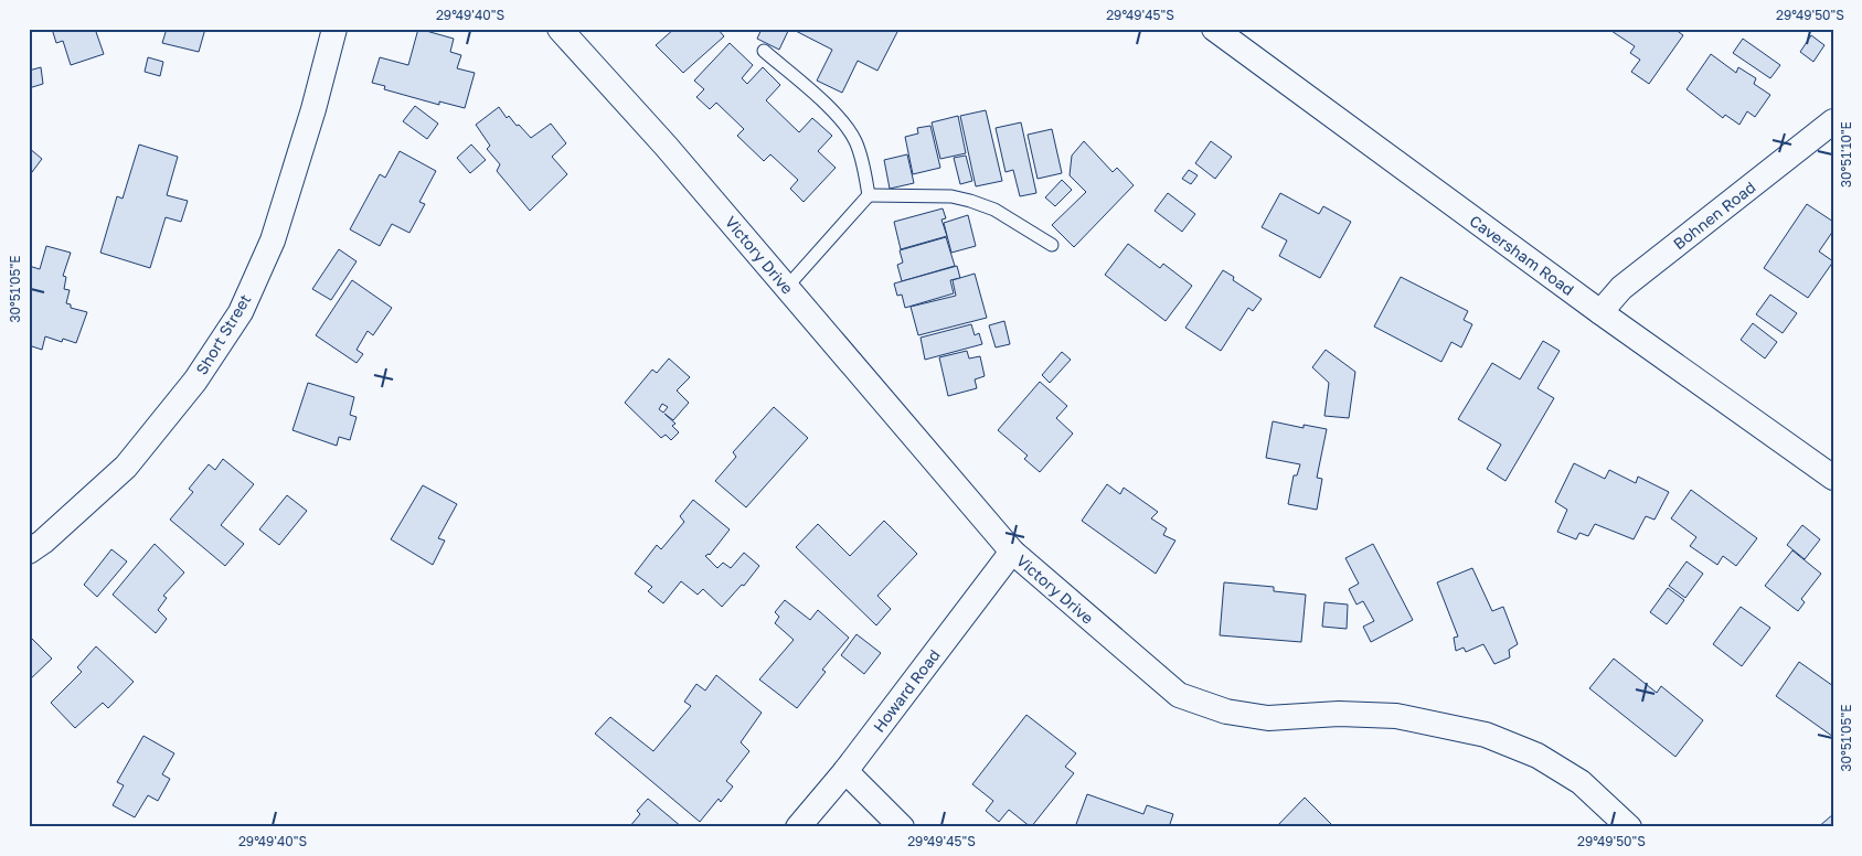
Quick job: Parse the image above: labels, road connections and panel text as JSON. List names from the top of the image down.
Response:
{
  "streets": {
    "street": [
      "Bohnen Road",
      "Victory Drive",
      "Caversham Road",
      "Short Street",
      "Howard Road"
    ]
  },
  "crossings": [
    ["Bohnen Road", "Caversham Road"],
    ["Victory Drive", "Howard Road"]
  ],
  "coordinates": [
    "29°49'40\"S",
    "29°49'45\"S",
    "29°49'50\"S",
    "30°51'10\"E",
    "30°51'05\"E"
  ]
}
